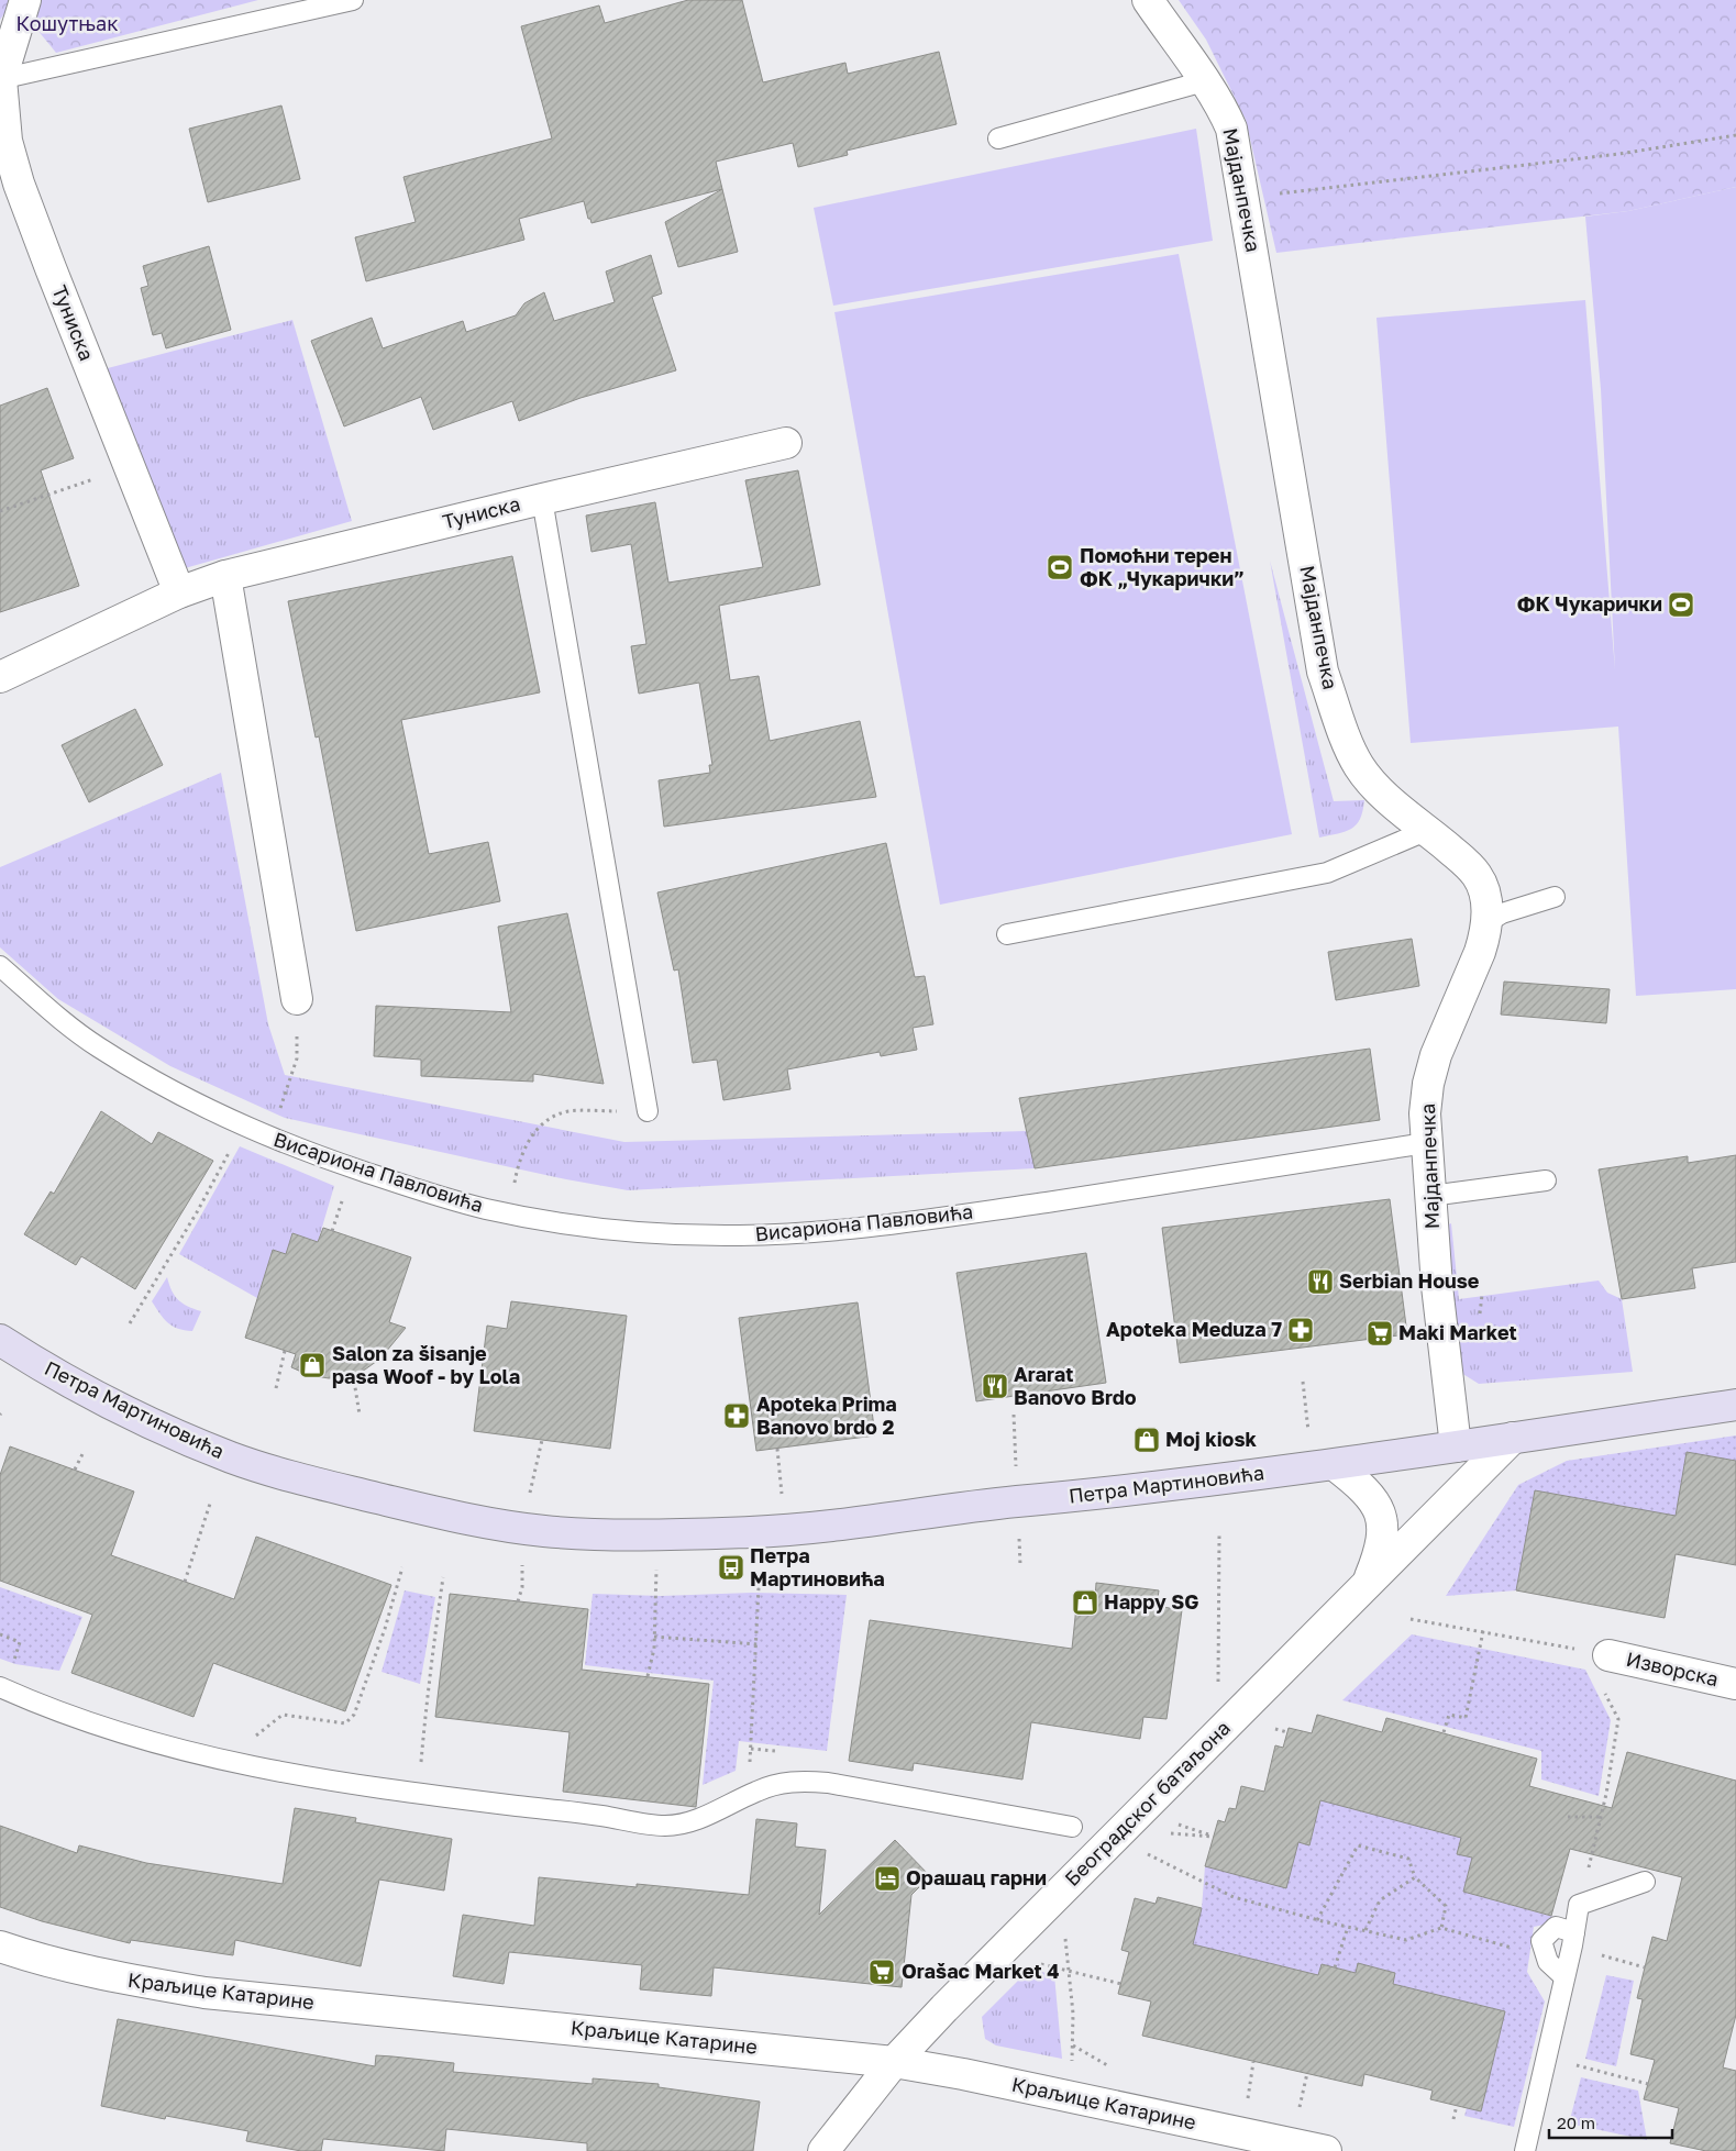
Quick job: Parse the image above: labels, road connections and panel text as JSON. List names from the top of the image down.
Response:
{
  "streets": {
    "street": [
      "Мајданпечка",
      "Туниска",
      "Петра Мартиновића",
      "Изворска",
      "Београдског батаљона",
      "Краљице Катарине"
    ],
    "lane": ["Висариона Павловића"]
  },
  "crossings": [
    ["Мајданпечка", "Висариона Павловића"],
    ["Мајданпечка", "Петра Мартиновића"],
    ["Петра Мартиновића", "Београдског батаљона"],
    ["Београдског батаљона", "Краљице Катарине"]
  ],
  "parks": ["Кошутњак"],
  "places": {
    "sports": ["Помоћни терен ФК „Чукарички”", "ФК Чукарички"],
    "restaurant": ["Serbian House", "Ararat Banovo Brdo"],
    "pharmacy": ["Apoteka Meduza 7", "Apoteka Prima Banovo brdo 2"],
    "supermarket": ["Maki Market", "Orašac Market 4"],
    "shop": ["Salon za šisanje pasa Woof - by Lola", "Moj kiosk", "Happy SG"],
    "bus stop": ["Петра Мартиновића"],
    "hotel": ["Орашац гарни"]
  },
  "scale_bar": "20 m"
}
